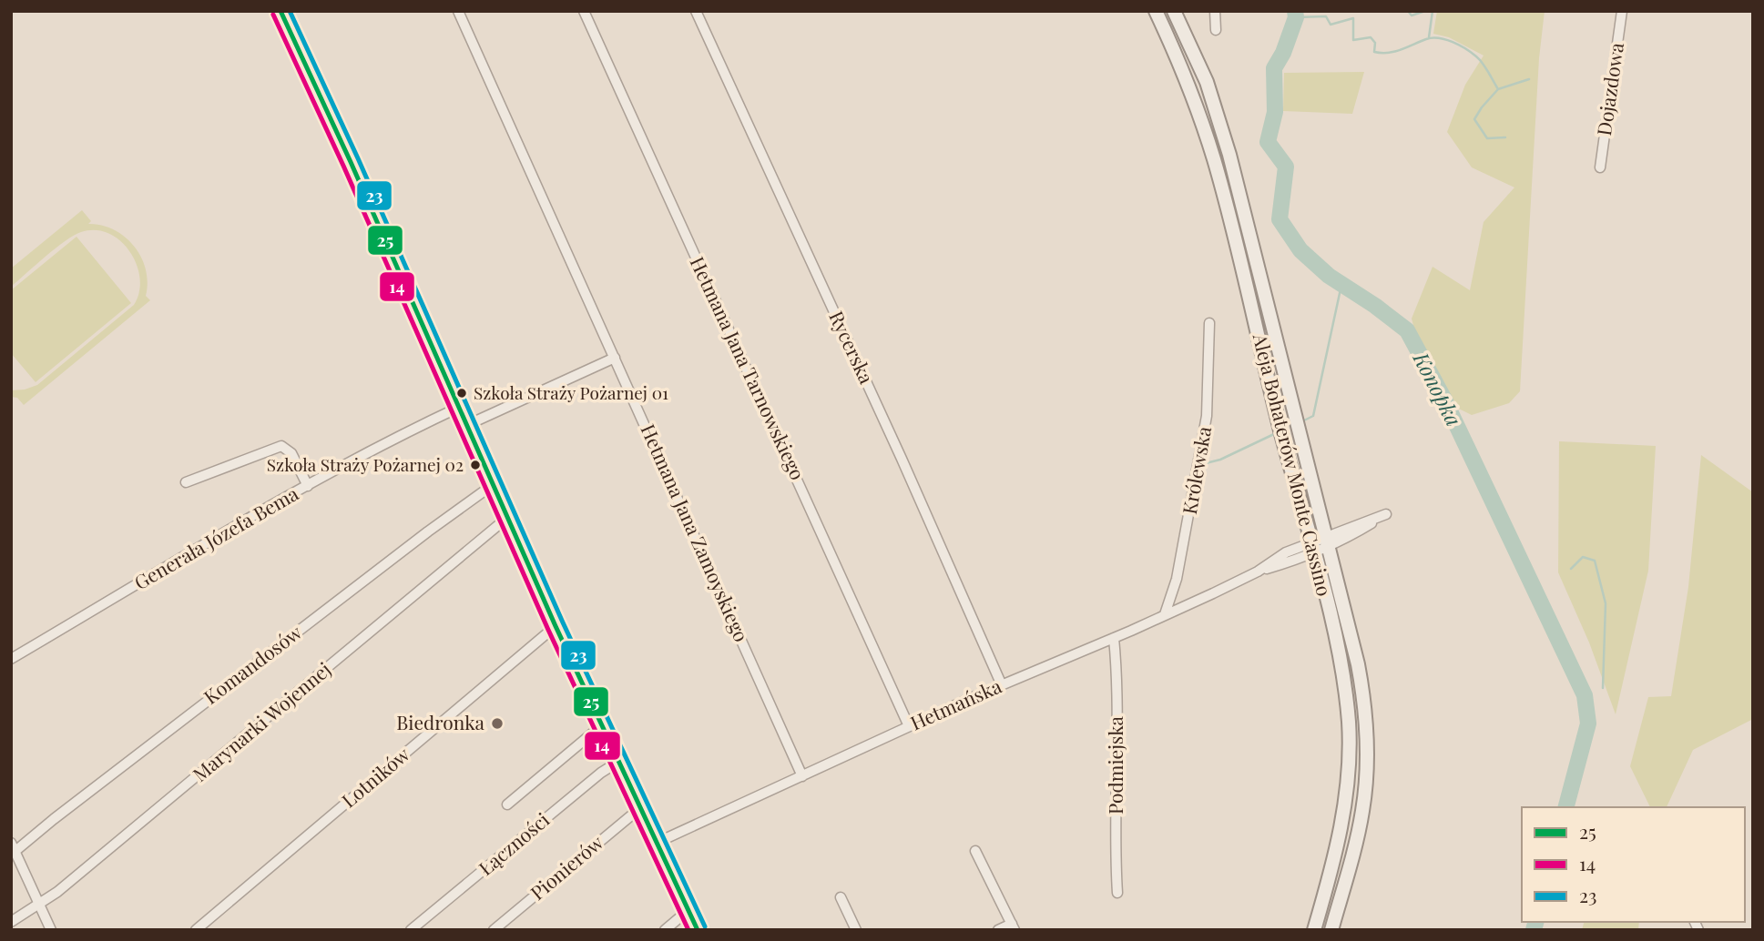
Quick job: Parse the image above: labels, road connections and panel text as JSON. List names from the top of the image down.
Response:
{
  "streets": {
    "main road": ["Aleja Bohaterów Monte Cassino"],
    "street": [
      "Dojazdowa",
      "Rycerska",
      "Hetmana Jana Tarnowskiego",
      "Królewska",
      "Hetmana Jana Zamoyskiego",
      "Generała Józefa Bema",
      "Komandosów",
      "Hetmańska",
      "Marynarki Wojennej",
      "Podmiejska",
      "Lotników",
      "Łączności",
      "Pionierów"
    ]
  },
  "crossings": [
    ["Rycerska", "Hetmańska"],
    ["Hetmana Jana Tarnowskiego", "Hetmańska"],
    ["Aleja Bohaterów Monte Cassino", "Hetmańska"],
    ["Królewska", "Hetmańska"],
    ["Hetmana Jana Zamoyskiego", "Hetmańska"],
    ["Hetmańska", "Podmiejska"]
  ],
  "water": ["Konopka"],
  "places": ["Szkoła Straży Pożarnej 01", "Szkoła Straży Pożarnej 02", "Biedronka"],
  "lines": ["transit line 25", "transit line 23", "transit line 14"],
  "legend": ["25", "14", "23"]
}
